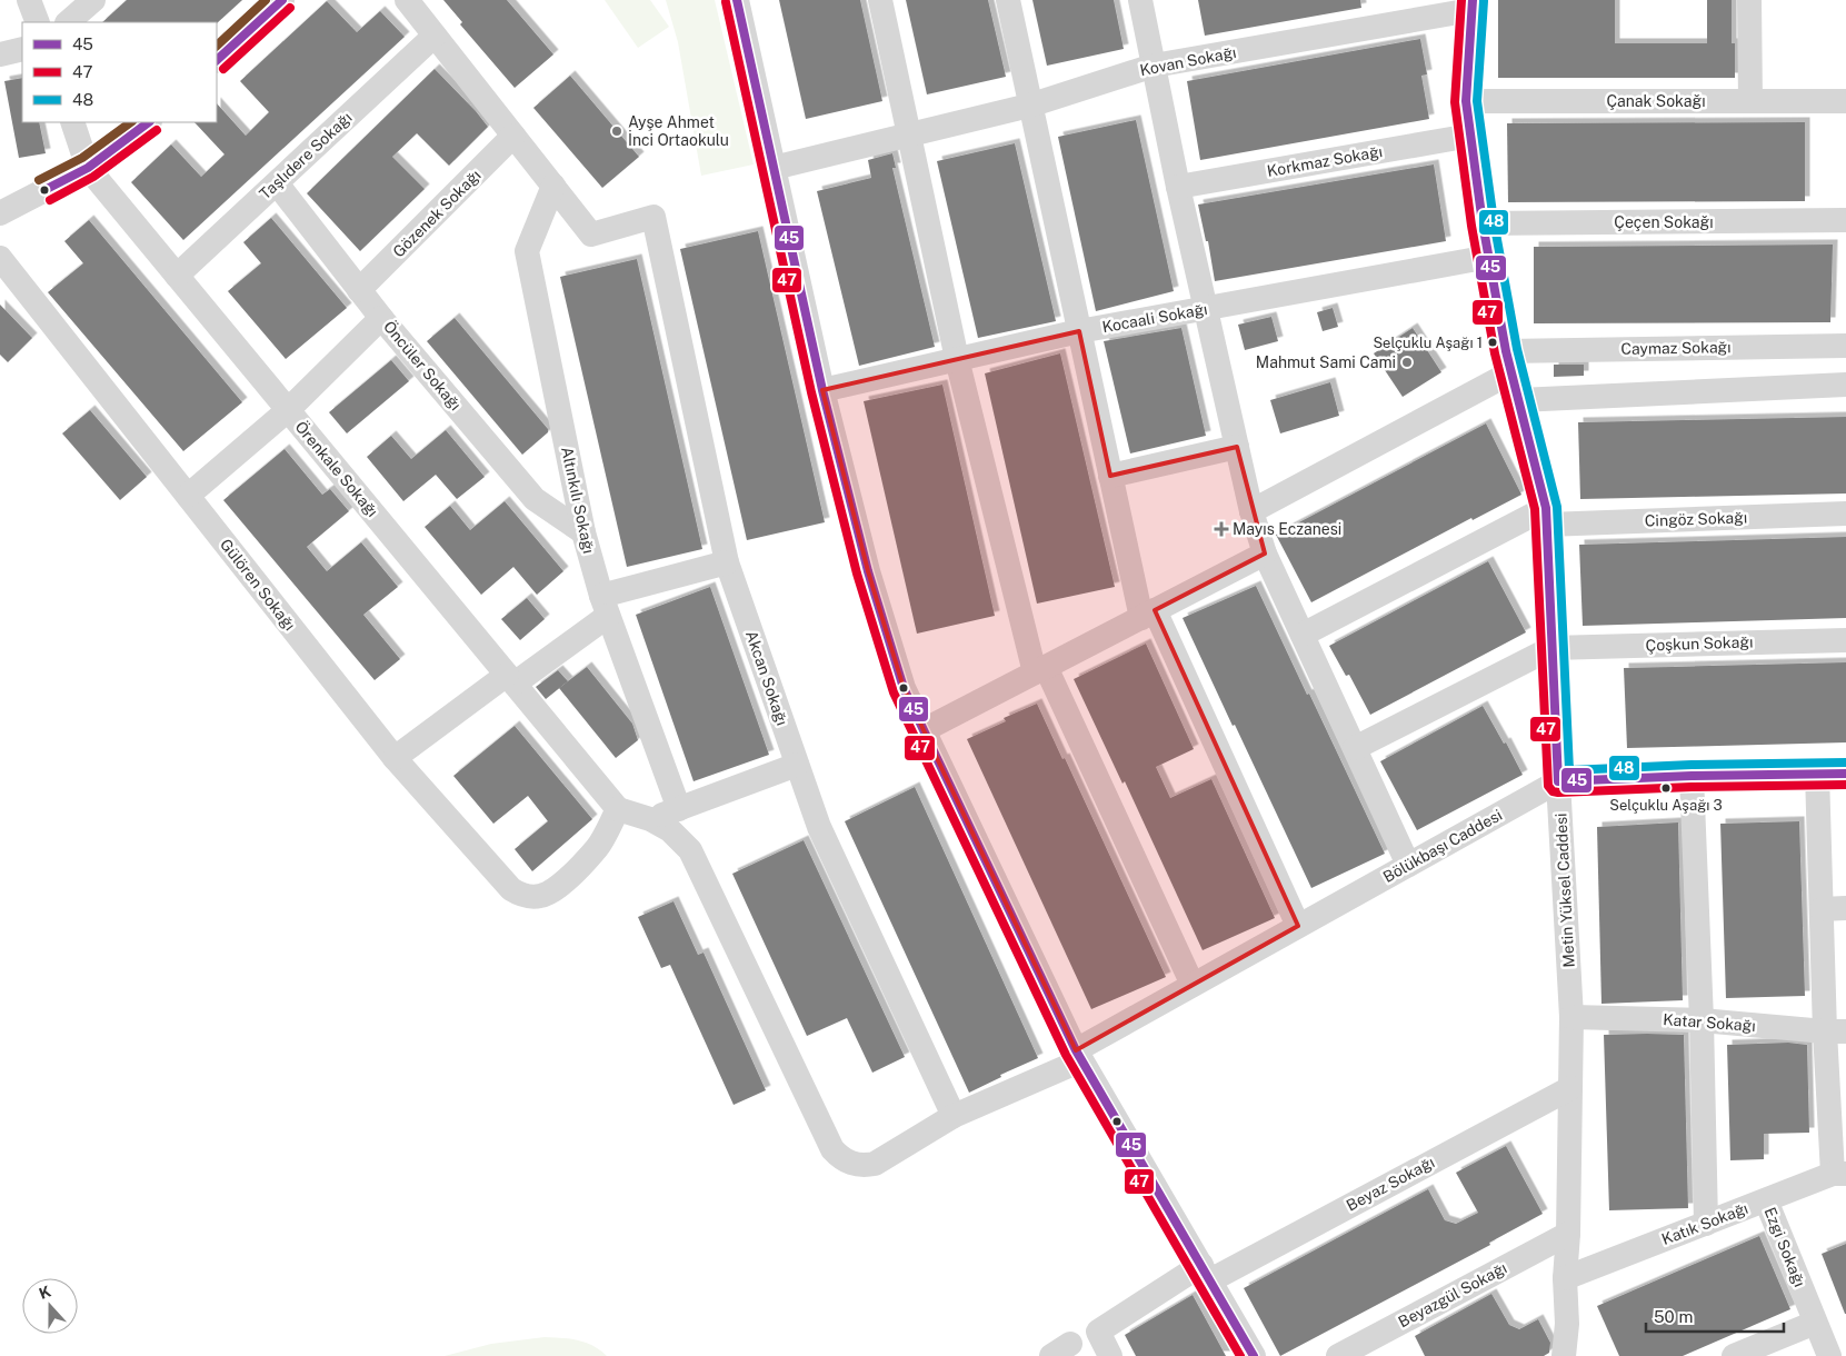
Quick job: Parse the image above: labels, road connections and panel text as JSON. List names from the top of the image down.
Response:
{
  "streets": {
    "street": [
      "Kovan Sokağı",
      "Çanak Sokağı",
      "Taşlıdere Sokağı",
      "Korkmaz Sokağı",
      "Gözenek Sokağı",
      "Çeçen Sokağı",
      "Kocaali Sokağı",
      "Caymaz Sokağı",
      "Öncüler Sokağı",
      "Örenkale Sokağı",
      "Altınkılı Sokağı",
      "Cingöz Sokağı",
      "Gülören Sokağı",
      "Çoşkun Sokağı",
      "Akcan Sokağı",
      "Bölükbaşı Caddesi",
      "Metin Yüksel Caddesi",
      "Katar Sokağı",
      "Beyaz Sokağı",
      "Katık Sokağı",
      "Ezgi Sokağı",
      "Beyazgül Sokağı"
    ]
  },
  "crossings": [
    ["Kovan Sokağı", "Metin Yüksel Caddesi"],
    ["Çanak Sokağı", "Metin Yüksel Caddesi"],
    ["Taşlıdere Sokağı", "Öncüler Sokağı"],
    ["Taşlıdere Sokağı", "Örenkale Sokağı"],
    ["Korkmaz Sokağı", "Metin Yüksel Caddesi"],
    ["Gözenek Sokağı", "Öncüler Sokağı"],
    ["Çeçen Sokağı", "Metin Yüksel Caddesi"],
    ["Kocaali Sokağı", "Metin Yüksel Caddesi"],
    ["Caymaz Sokağı", "Metin Yüksel Caddesi"],
    ["Öncüler Sokağı", "Altınkılı Sokağı"],
    ["Örenkale Sokağı", "Gülören Sokağı"],
    ["Altınkılı Sokağı", "Akcan Sokağı"],
    ["Cingöz Sokağı", "Metin Yüksel Caddesi"],
    ["Çoşkun Sokağı", "Metin Yüksel Caddesi"],
    ["Akcan Sokağı", "Bölükbaşı Caddesi"],
    ["Bölükbaşı Caddesi", "Metin Yüksel Caddesi"],
    ["Metin Yüksel Caddesi", "Katar Sokağı"],
    ["Metin Yüksel Caddesi", "Beyaz Sokağı"],
    ["Metin Yüksel Caddesi", "Katık Sokağı"],
    ["Metin Yüksel Caddesi", "Beyazgül Sokağı"],
    ["Katık Sokağı", "Ezgi Sokağı"]
  ],
  "places": {
    "other": [
      "Ayşe Ahmet İnci Ortaokulu",
      "Selçuklu Aşağı 1",
      "Mahmut Sami Cami",
      "Selçuklu Aşağı 3"
    ],
    "health": ["Mayıs Eczanesi"]
  },
  "lines": ["transit line 45", "transit line 47", "transit line 48"],
  "legend": ["45", "47", "48"],
  "scale_bar": "50 m",
  "north": "top"
}
